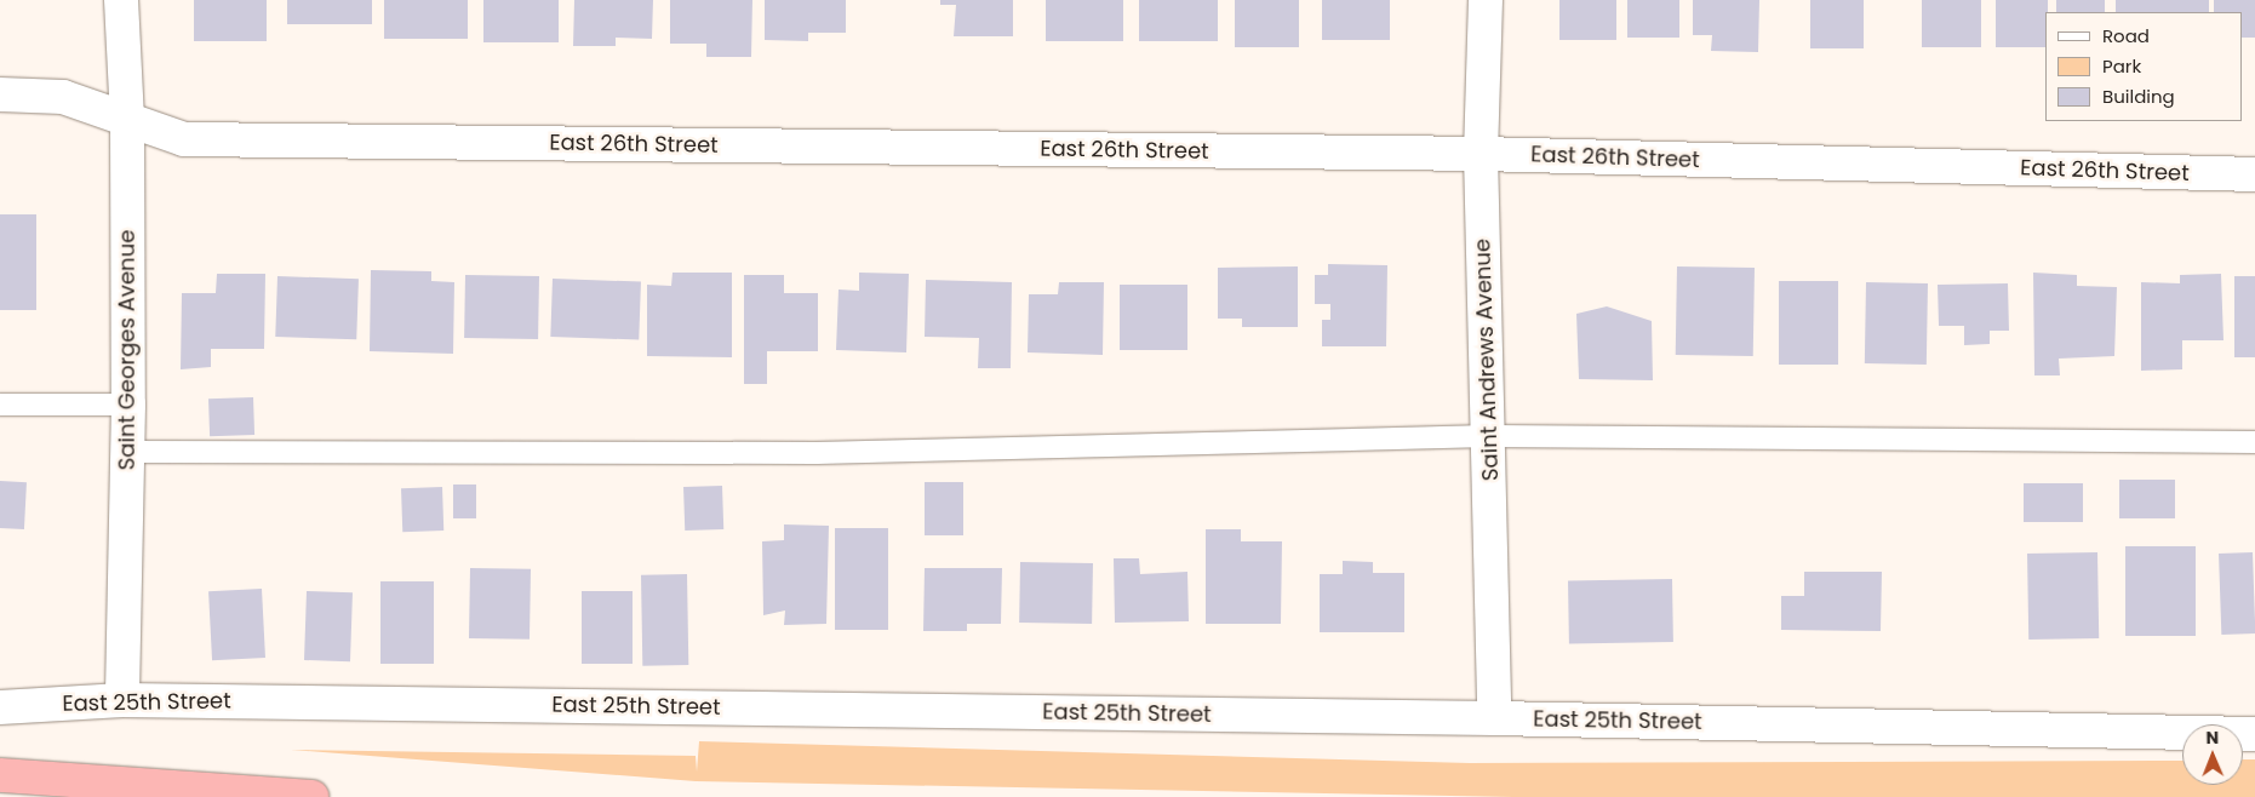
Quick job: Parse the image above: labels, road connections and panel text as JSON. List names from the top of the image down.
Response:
{
  "streets": {
    "street": [
      "East 26th Street",
      "Saint Georges Avenue",
      "Saint Andrews Avenue",
      "East 25th Street"
    ]
  },
  "crossings": [
    ["East 26th Street", "Saint Georges Avenue"],
    ["East 26th Street", "Saint Andrews Avenue"],
    ["Saint Georges Avenue", "East 25th Street"],
    ["Saint Andrews Avenue", "East 25th Street"]
  ],
  "legend": ["Road", "Park", "Building"],
  "north": "top"
}
